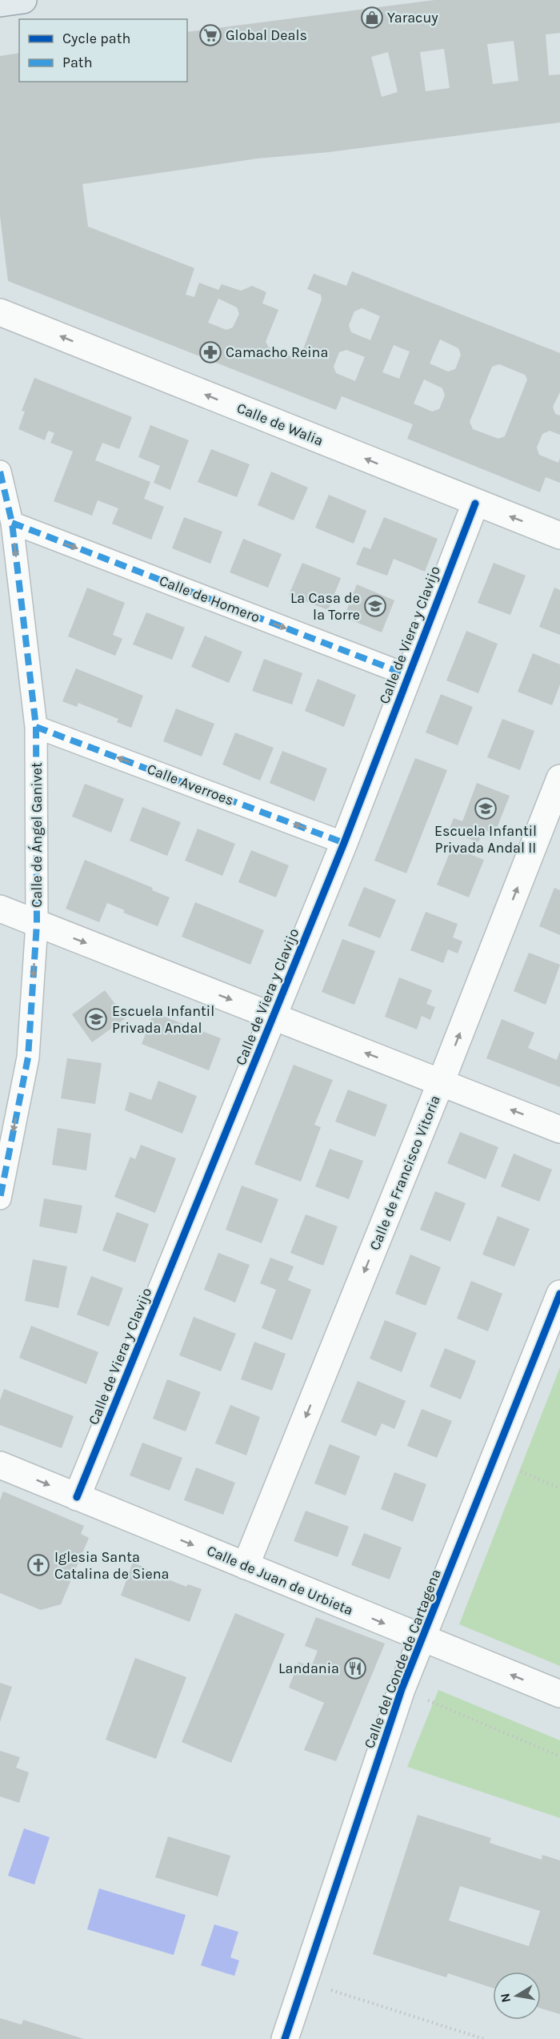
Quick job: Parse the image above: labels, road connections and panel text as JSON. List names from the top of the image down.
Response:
{
  "streets": {
    "street": [
      "Calle de Walia",
      "Calle de Homero",
      "Calle de Viera y Clavijo",
      "Calle Averroes",
      "Calle de Ángel Ganivet",
      "Calle de Francisco Vitoria",
      "Calle de Juan de Urbieta",
      "Calle del Conde de Cartagena"
    ]
  },
  "crossings": [
    ["Calle de Walia", "Calle de Viera y Clavijo"],
    ["Calle de Homero", "Calle de Viera y Clavijo"],
    ["Calle de Homero", "Calle de Ángel Ganivet"],
    ["Calle de Viera y Clavijo", "Calle Averroes"],
    ["Calle de Viera y Clavijo", "Calle de Juan de Urbieta"],
    ["Calle Averroes", "Calle de Ángel Ganivet"],
    ["Calle de Francisco Vitoria", "Calle de Juan de Urbieta"],
    ["Calle de Juan de Urbieta", "Calle del Conde de Cartagena"]
  ],
  "one_way": ["Calle de Walia", "Calle de Homero", "Calle de Ángel Ganivet"],
  "places": {
    "shop": ["Yaracuy"],
    "supermarket": ["Global Deals"],
    "pharmacy": ["Camacho Reina"],
    "school or university": ["La Casa de la Torre", "Escuela Infantil Privada Andal II", "Escuela Infantil Privada Andal"],
    "church": ["Iglesia Santa Catalina de Siena"],
    "restaurant": ["Landania"]
  },
  "legend": ["Cycle path", "Path"],
  "north": "left"
}
